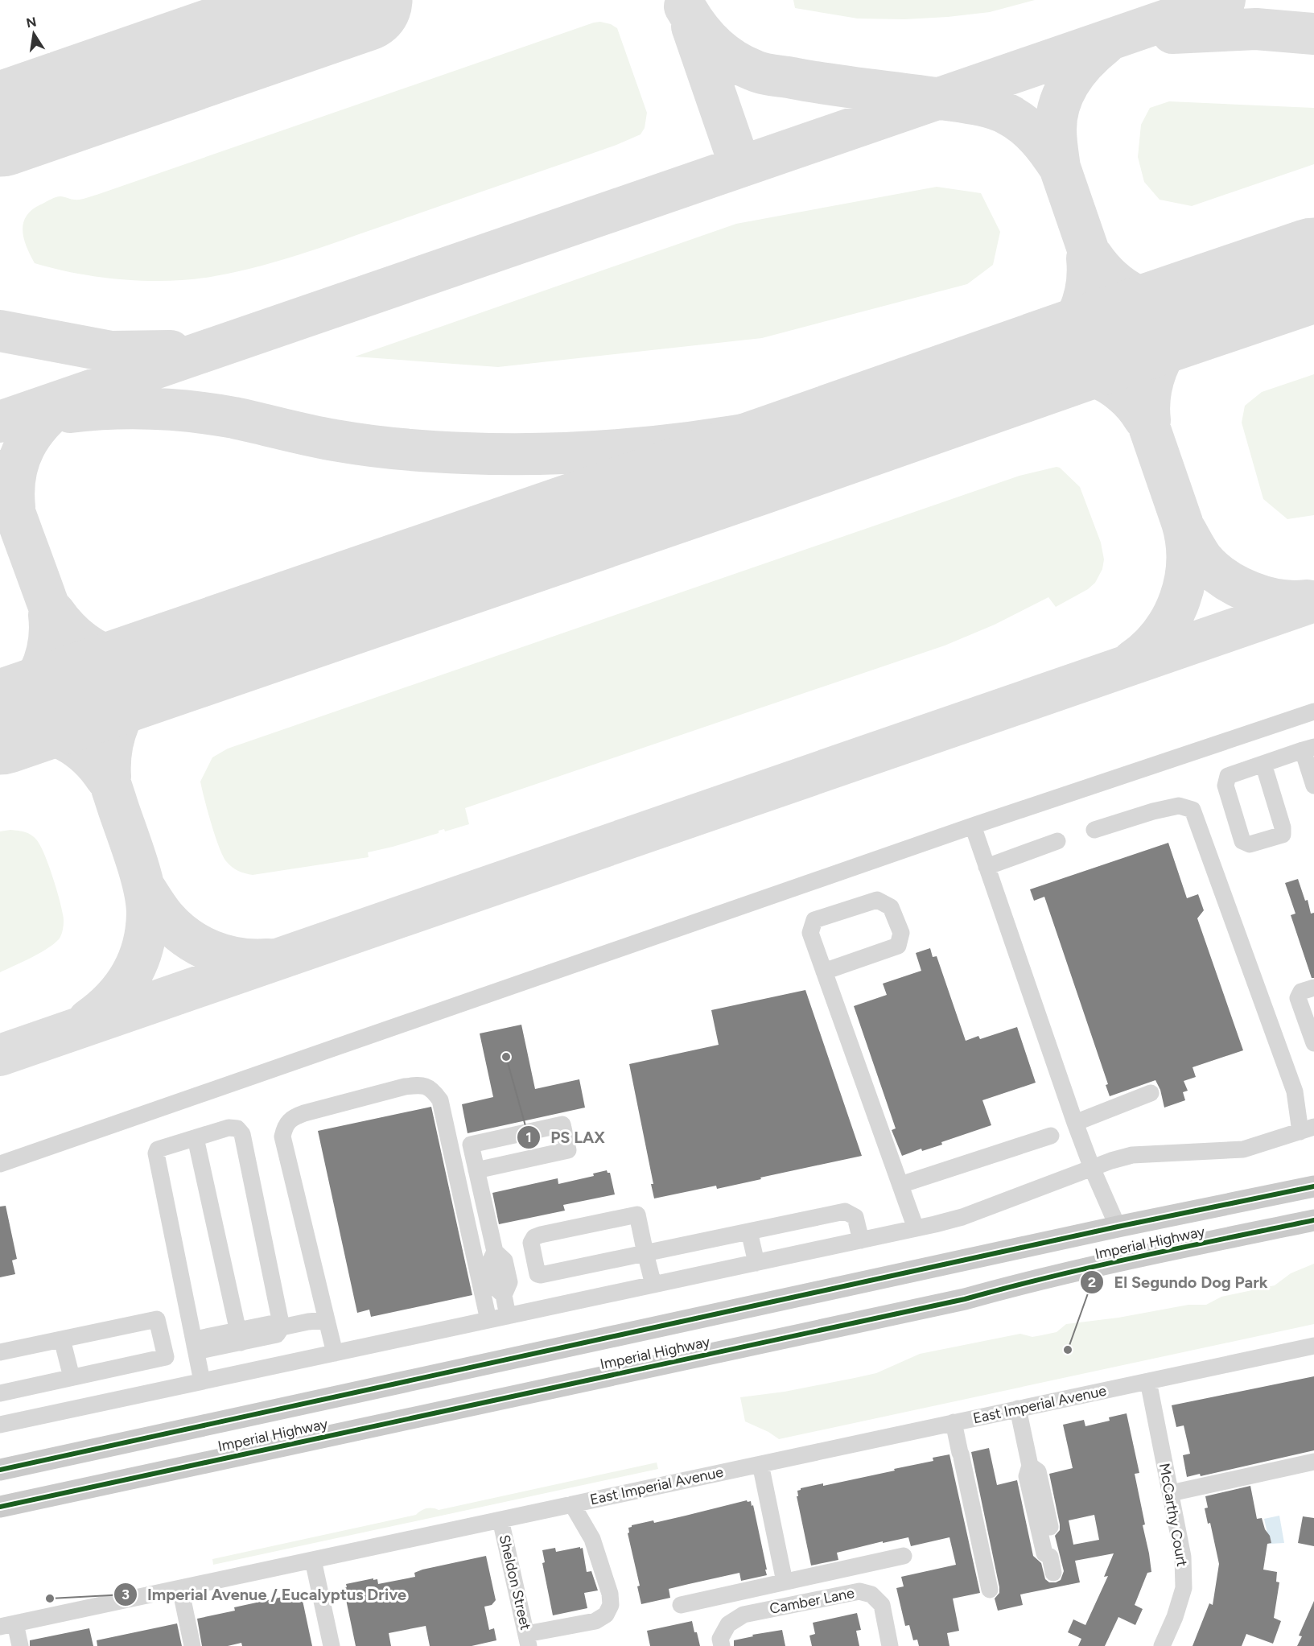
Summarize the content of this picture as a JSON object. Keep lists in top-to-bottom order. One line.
{"streets":{"main road":["Imperial Highway"],"street":["East Imperial Avenue","McCarthy Court","Sheldon Street","Camber Lane"]},"crossings":[["East Imperial Avenue","McCarthy Court"],["East Imperial Avenue","Sheldon Street"]],"places":["PS LAX","El Segundo Dog Park","Imperial Avenue / Eucalyptus Drive"],"north":"top"}
